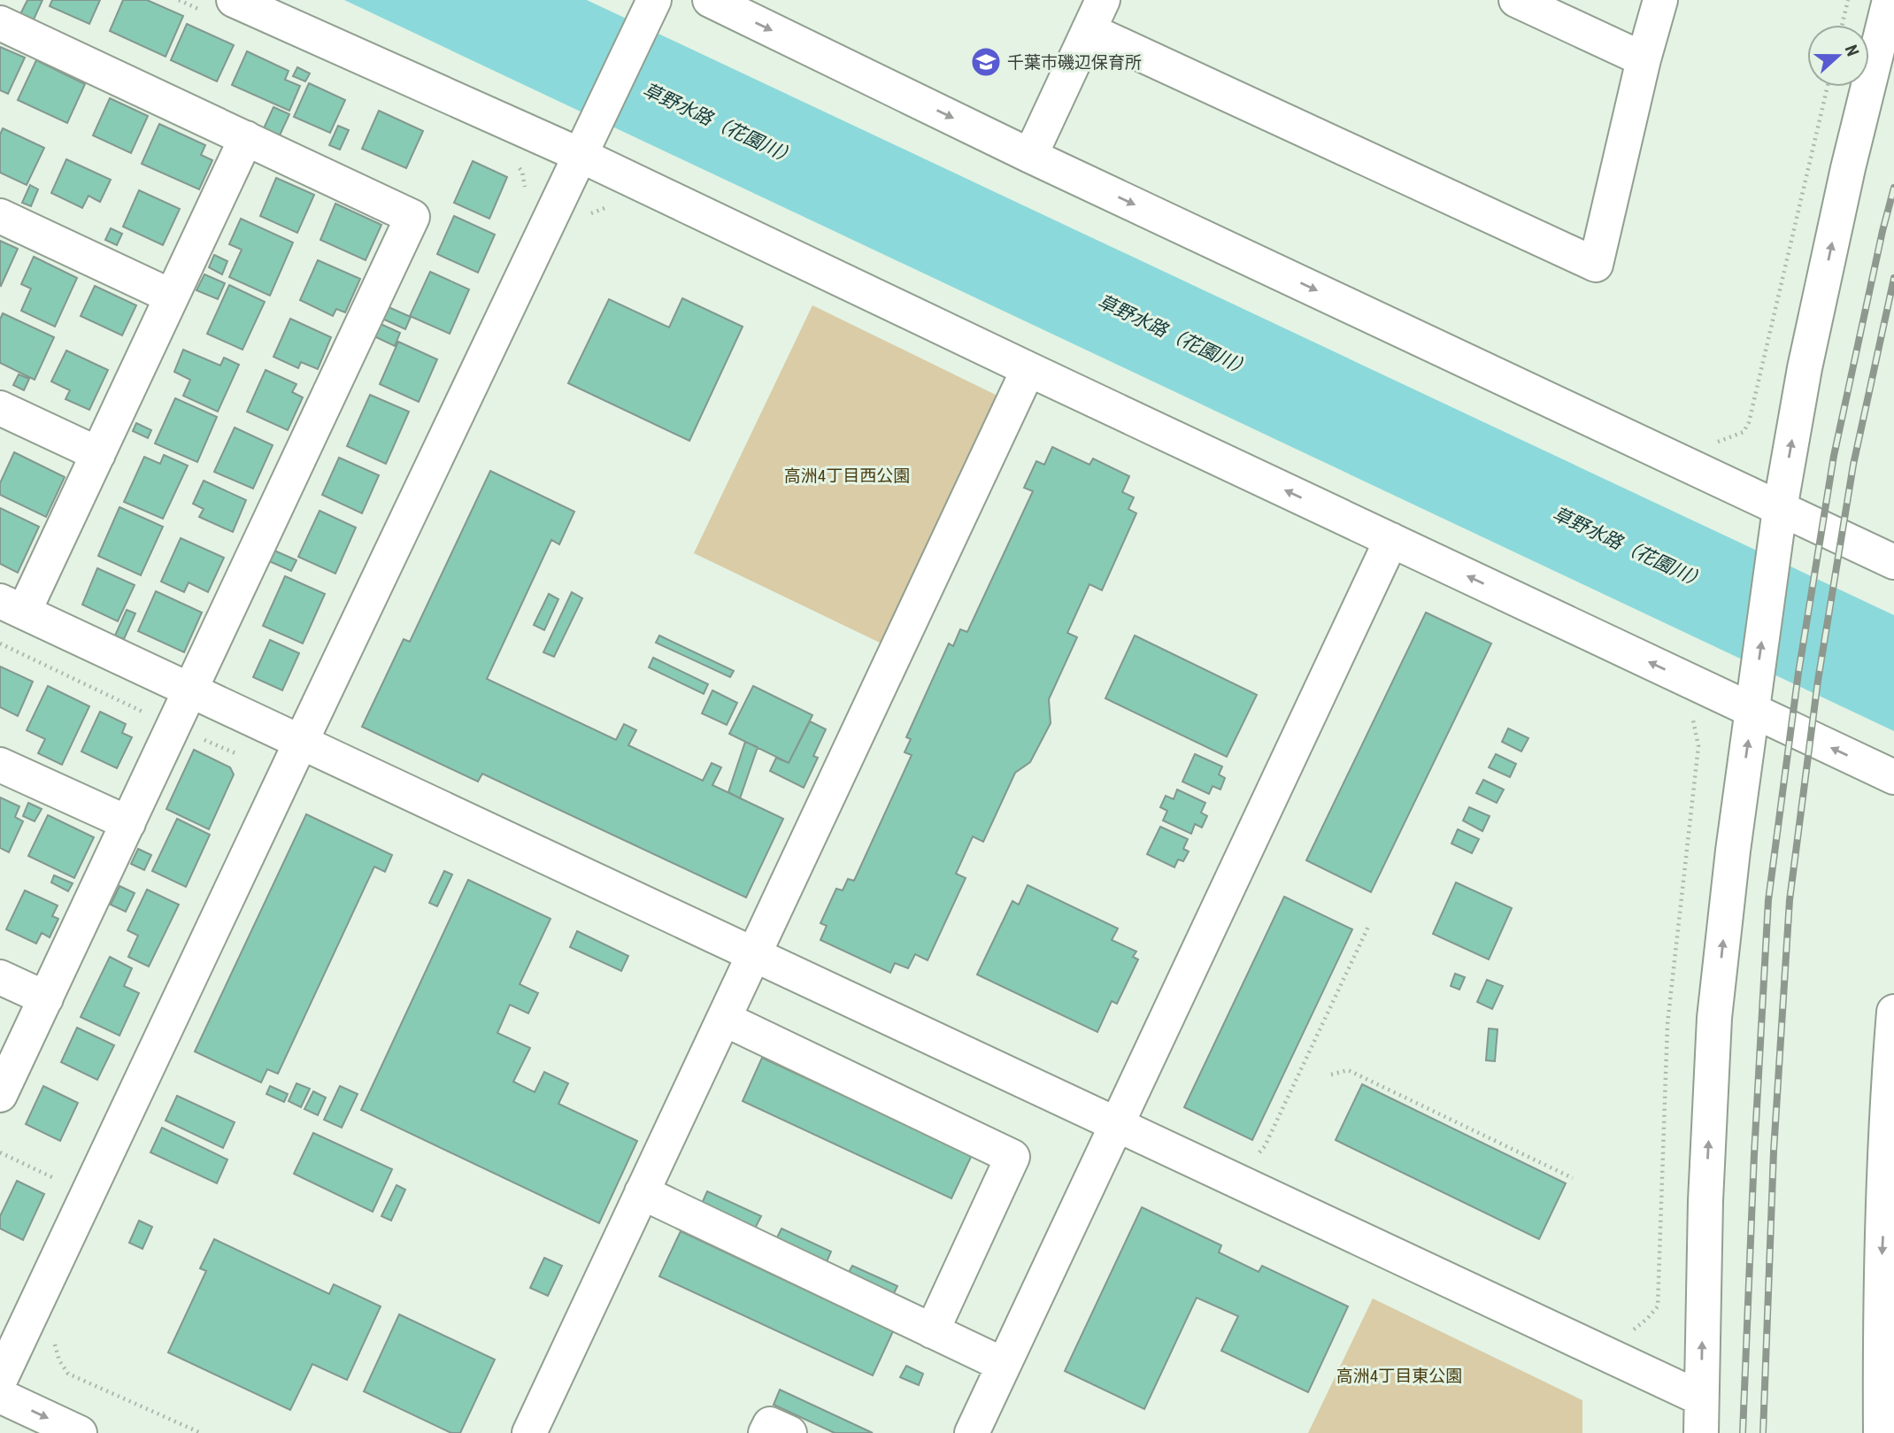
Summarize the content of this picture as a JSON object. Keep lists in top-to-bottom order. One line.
{"water":["草野水路（花園川）"],"parks":["高洲4丁目西公園","高洲4丁目東公園"],"places":{"school or university":["千葉市磯辺保育所"]},"north":"right"}
